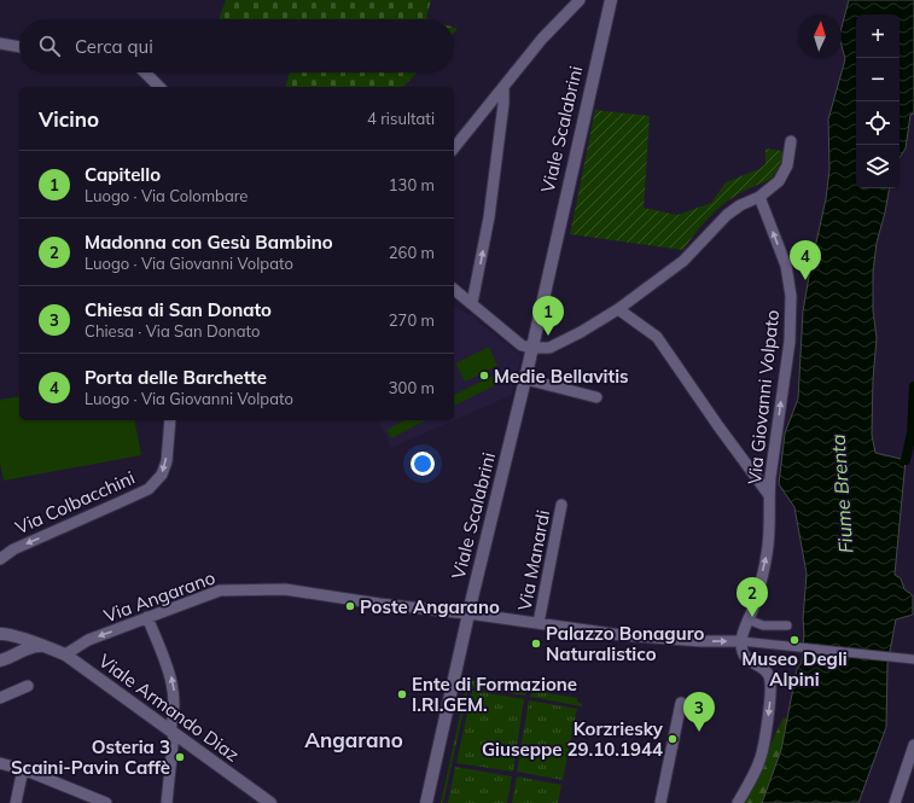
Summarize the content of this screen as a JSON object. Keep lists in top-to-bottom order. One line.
{"streets":{"street":["Viale Scalabrini","Via Giovanni Volpato","Via Colbacchini","Via Manardi","Via Angarano","Viale Armando Diaz"]},"crossings":[["Viale Scalabrini","Via Angarano"],["Via Giovanni Volpato","Via Angarano"],["Via Manardi","Via Angarano"],["Via Angarano","Viale Armando Diaz"]],"one_way":["Via Giovanni Volpato","Via Colbacchini"],"districts":["Angarano"],"water":["Fiume Brenta"],"places":["Medie Bellavitis","Poste Angarano","Museo Degli Alpini","Palazzo Bonaguro Naturalistico","Ente di Formazione I.RI.GEM.","Korzriesky Giuseppe 29.10.1944","Osteria 3 Scaini-Pavin Caffè"],"north":"top","page":{"map_buttons":["+","−"],"search":"Cerca qui","heading":["Vicino","4 risultati"],"list":[{"mark":"1","name":"Capitello","note":"Luogo · Via Colombare","value":"130 m"},{"mark":"2","name":"Madonna con Gesù Bambino","note":"Luogo · Via Giovanni Volpato","value":"260 m"},{"mark":"3","name":"Chiesa di San Donato","note":"Chiesa · Via San Donato","value":"270 m"},{"mark":"4","name":"Porta delle Barchette","note":"Luogo · Via Giovanni Volpato","value":"300 m"}],"pins":["4","1","2","3"]}}
